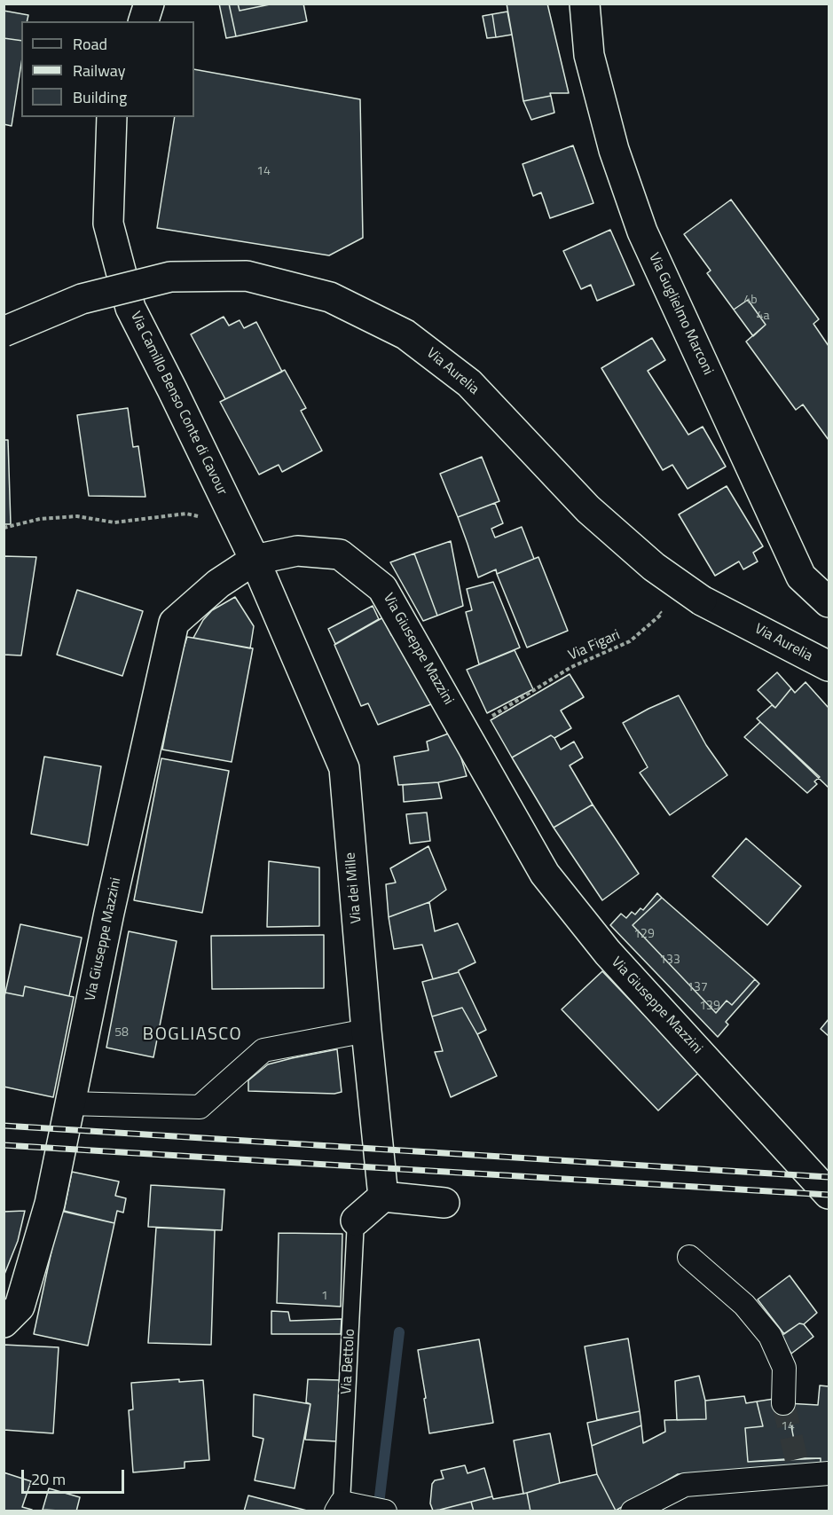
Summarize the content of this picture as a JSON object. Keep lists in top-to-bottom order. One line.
{"streets":{"street":["Via Guglielmo Marconi","Via Aurelia","Via Camillo Benso Conte di Cavour","Via Giuseppe Mazzini","Via dei Mille"],"lane":["Via Bettolo"],"path":["Via Figari"]},"crossings":[["Via Camillo Benso Conte di Cavour","Via Giuseppe Mazzini"],["Via Camillo Benso Conte di Cavour","Via dei Mille"],["Via Figari","Via Giuseppe Mazzini"],["Via Giuseppe Mazzini","Via dei Mille"]],"districts":["BOGLIASCO"],"house_numbers":["14","4b","4a","129","133","137","139","58","1","14"],"legend":["Road","Railway","Building"],"scale_bar":"20 m"}
